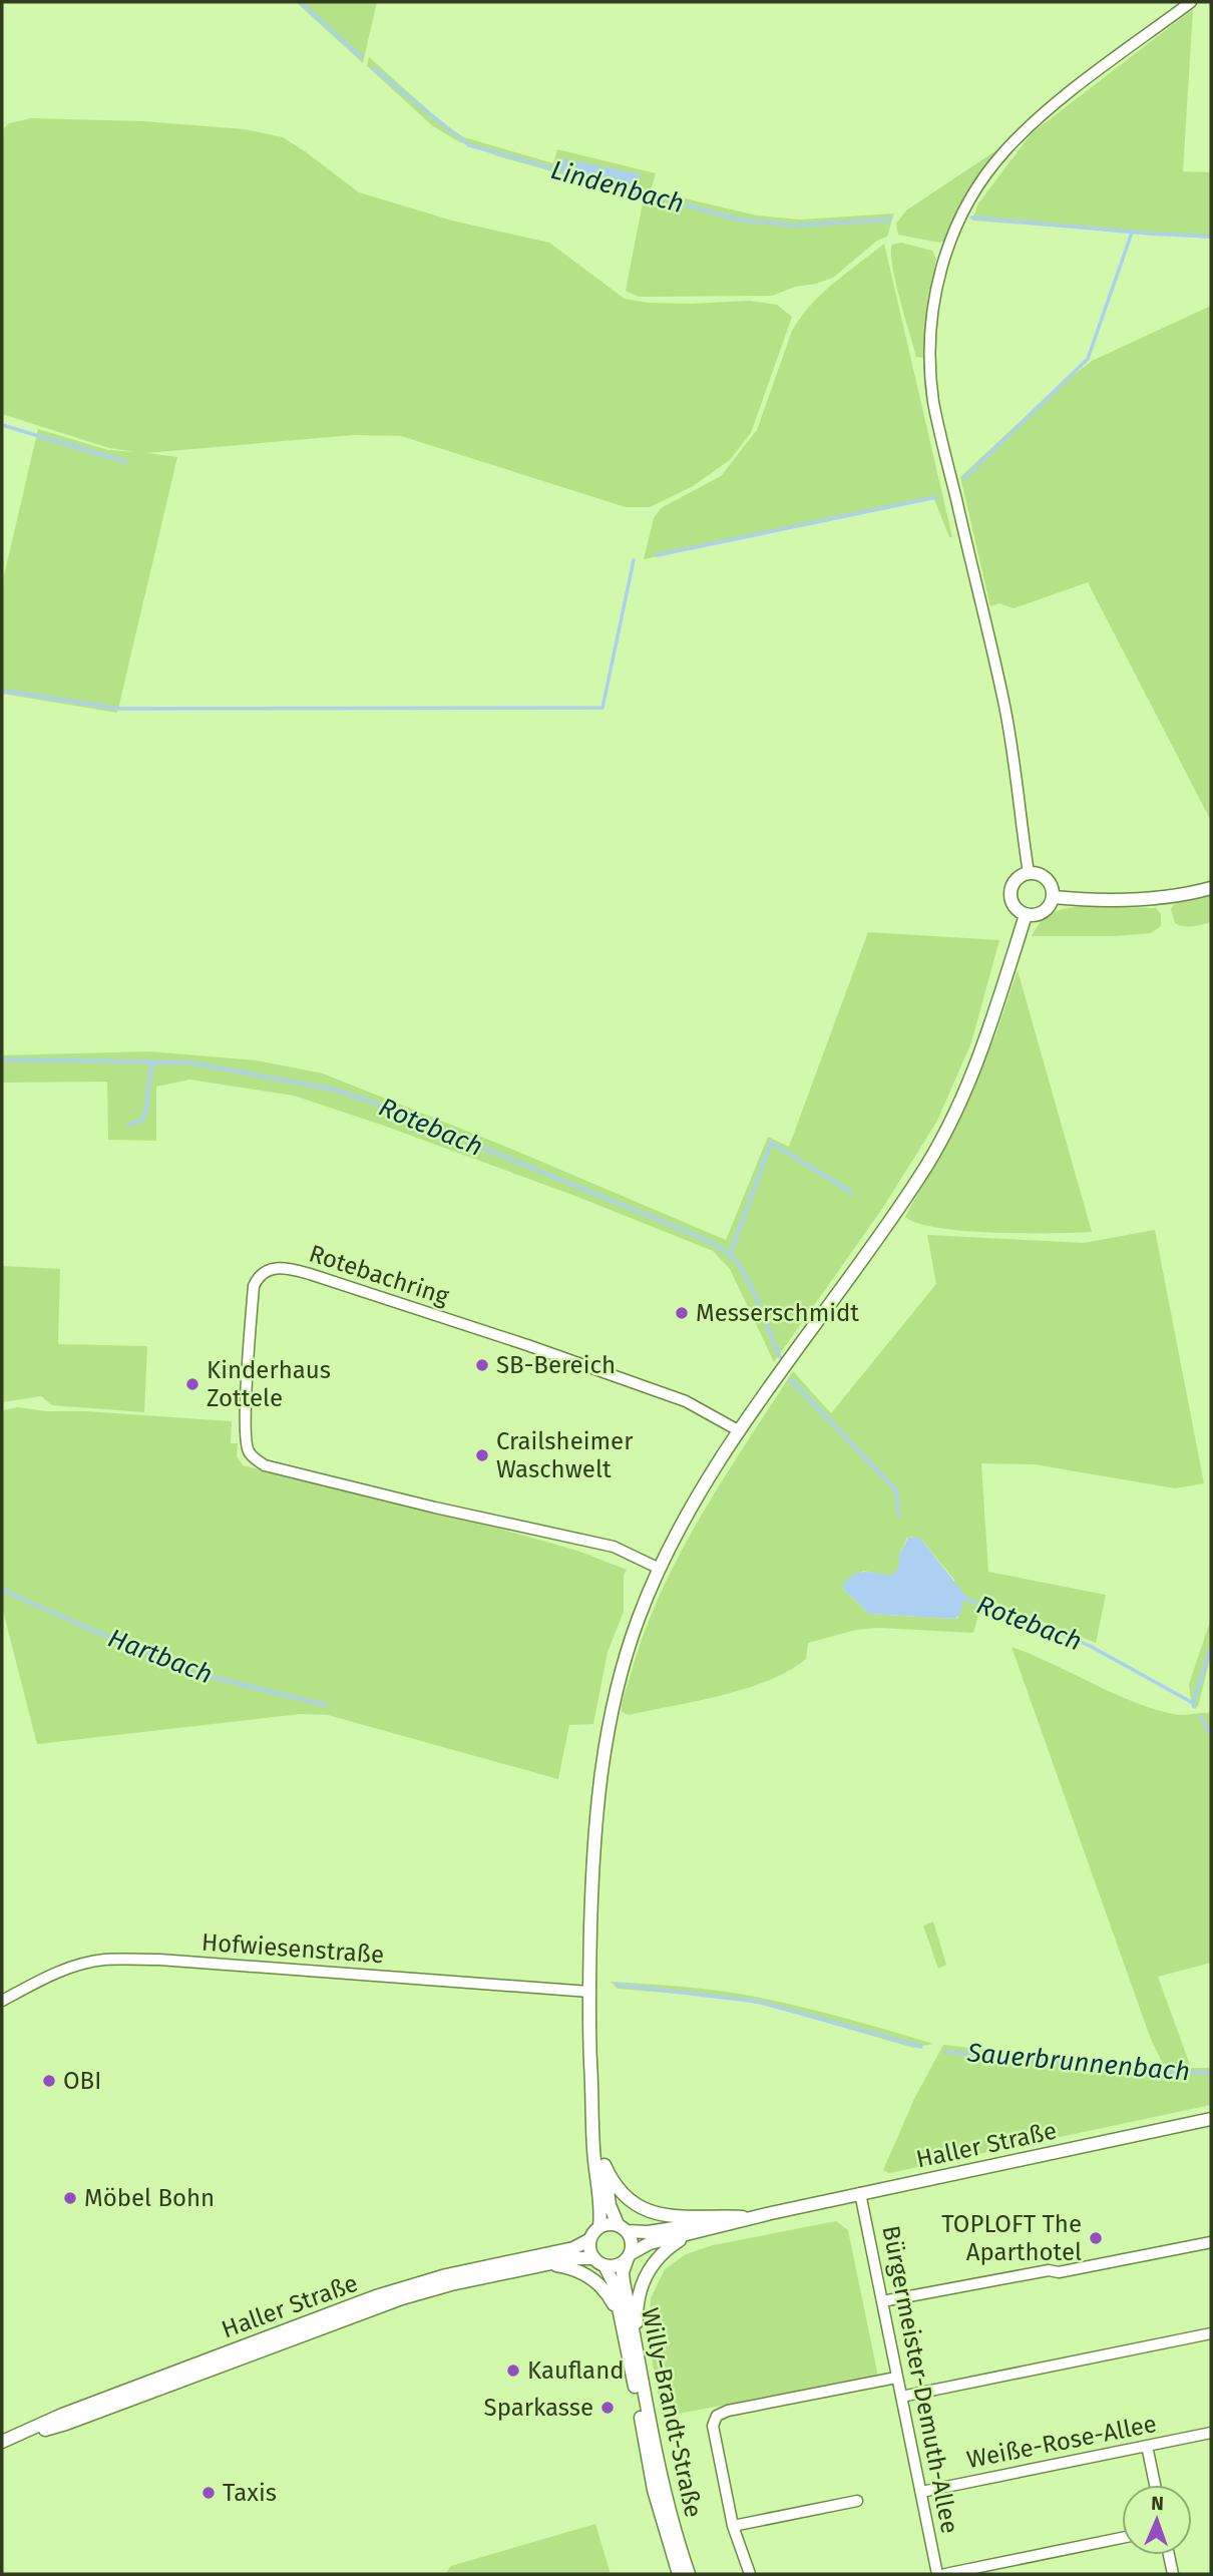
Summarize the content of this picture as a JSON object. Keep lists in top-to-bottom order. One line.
{"streets":{"main road":["Haller Straße","Willy-Brandt-Straße"],"street":["Rotebachring","Hofwiesenstraße","Bürgermeister-Demuth-Allee","Weiße-Rose-Allee"]},"crossings":[["Haller Straße","Bürgermeister-Demuth-Allee"],["Haller Straße","Willy-Brandt-Straße"],["Bürgermeister-Demuth-Allee","Weiße-Rose-Allee"]],"water":["Lindenbach","Rotebach","Hartbach","Sauerbrunnenbach"],"places":["Messerschmidt","SB-Bereich","Kinderhaus Zottele","Crailsheimer Waschwelt","OBI","Möbel Bohn","TOPLOFT The Aparthotel","Kaufland","Sparkasse","Taxis"],"north":"top"}
